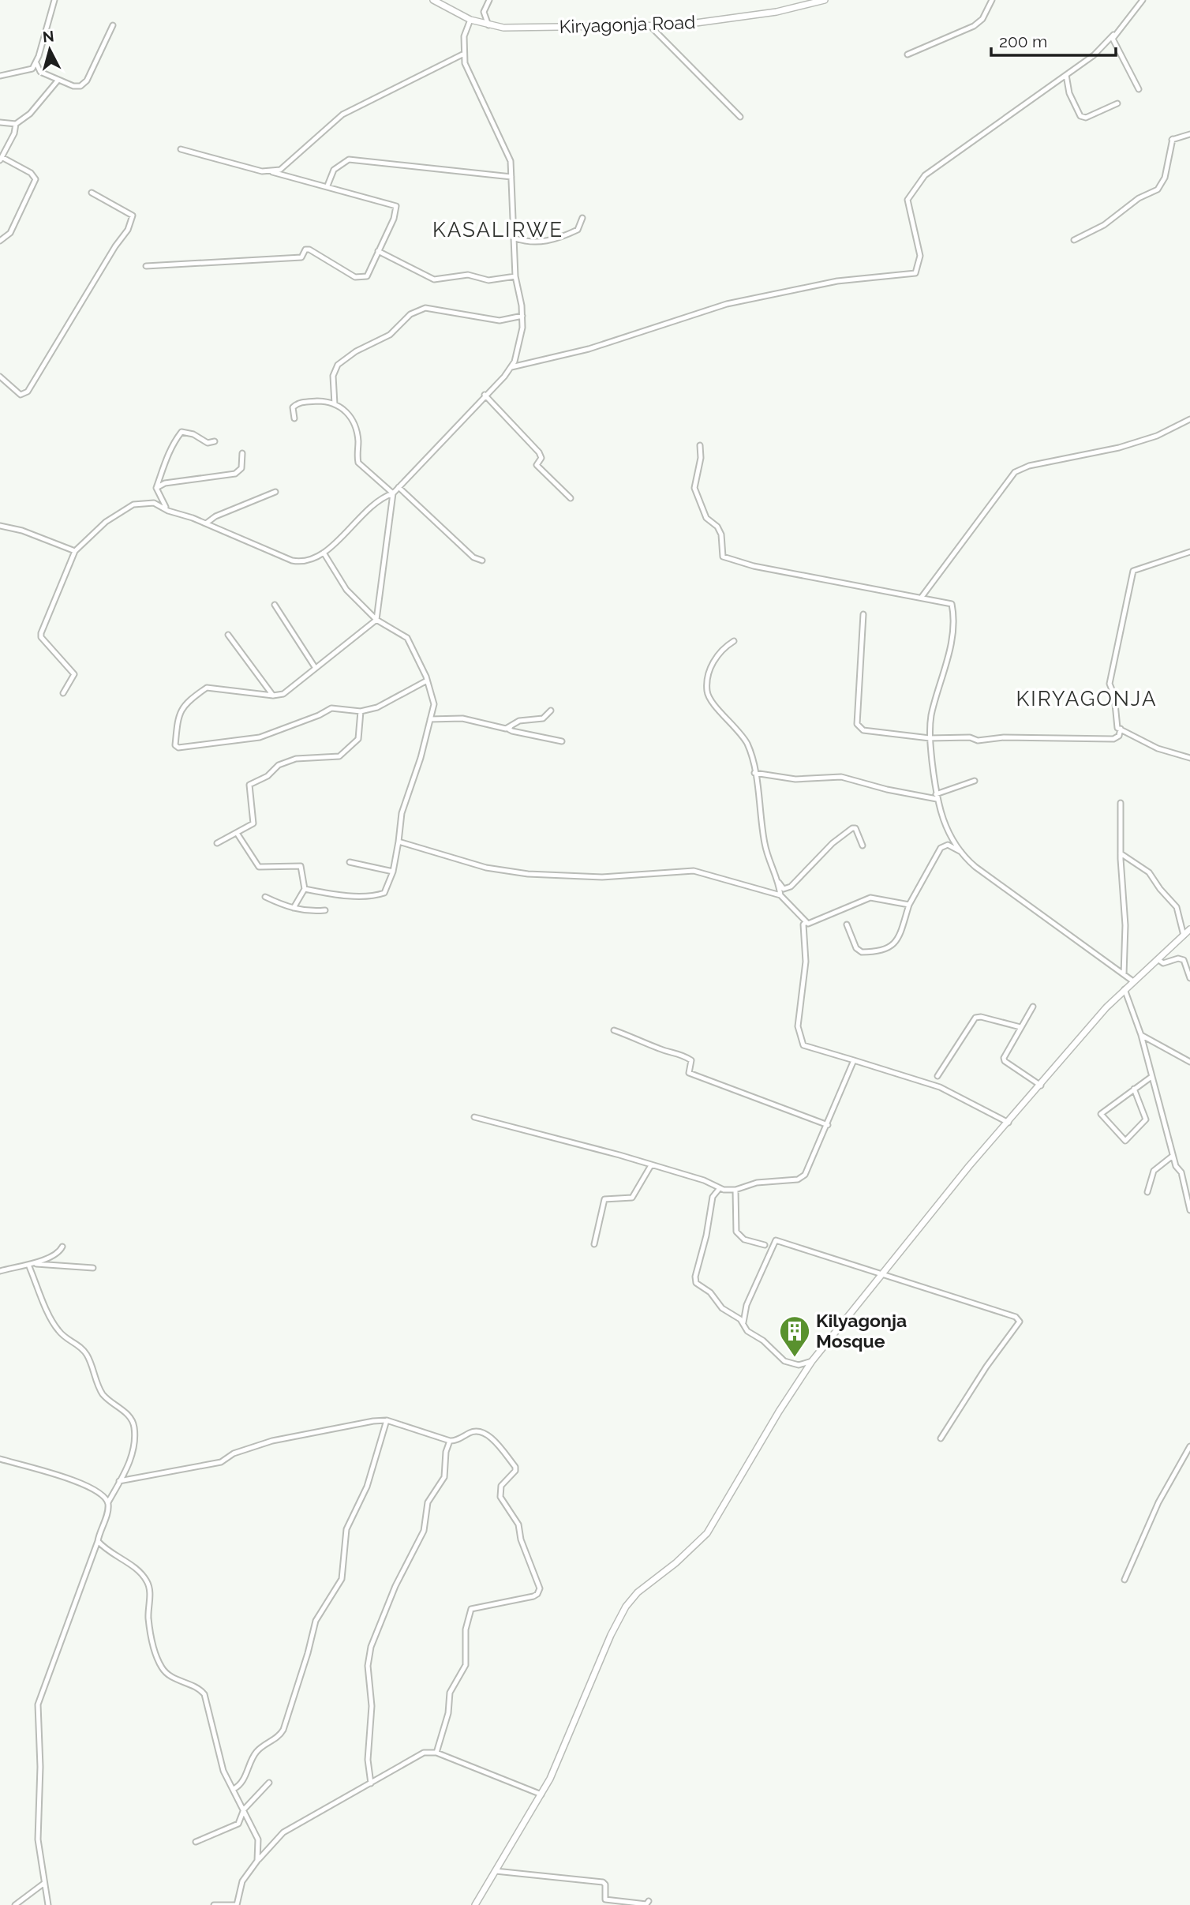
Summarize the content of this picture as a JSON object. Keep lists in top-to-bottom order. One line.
{"streets":{"street":["Kiryagonja Road"]},"districts":["KASALIRWE","KIRYAGONJA"],"places":{"building":["Kilyagonja Mosque"]},"scale_bar":"200 m","north":"top"}
